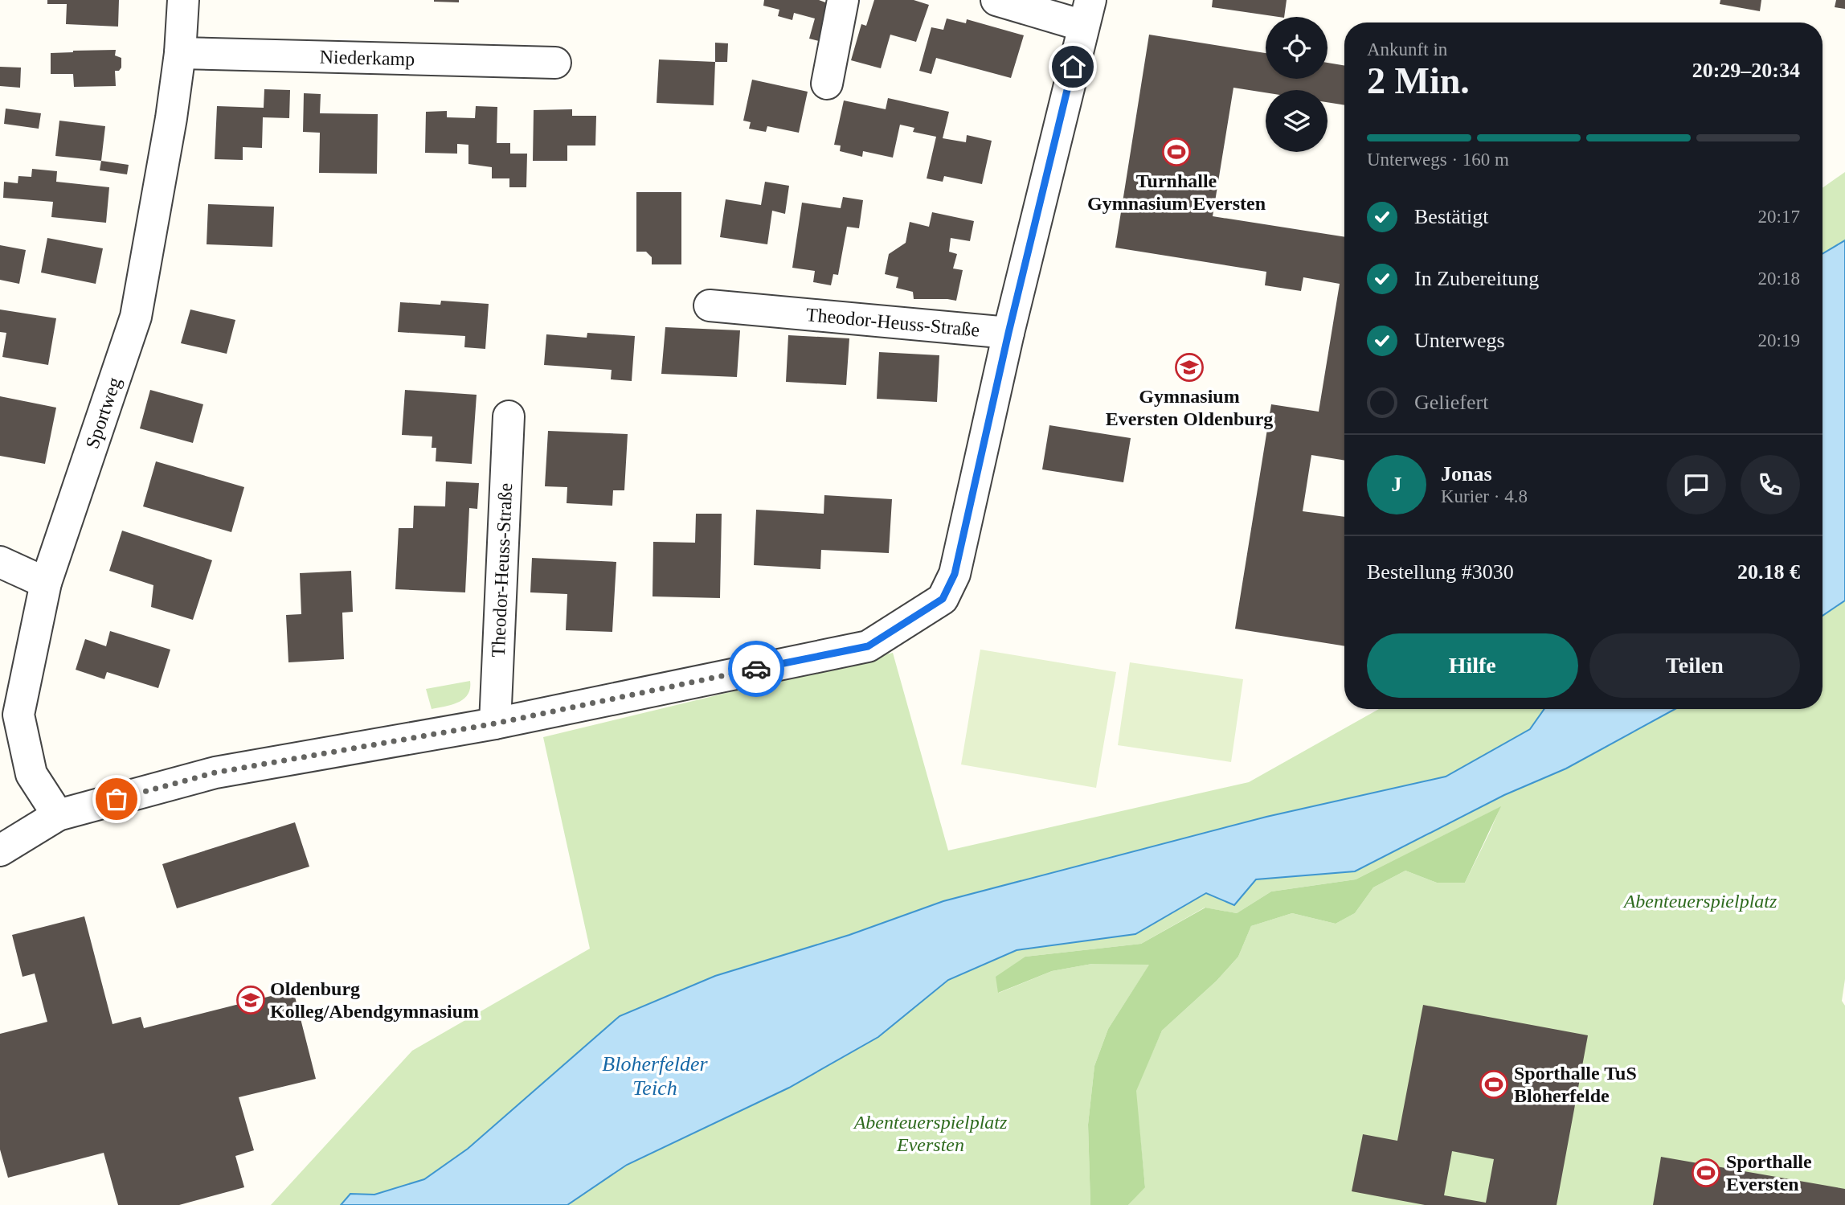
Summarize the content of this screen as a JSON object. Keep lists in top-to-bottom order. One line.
{"streets":{"street":["Niederkamp","Theodor-Heuss-Straße","Sportweg"]},"crossings":[["Niederkamp","Sportweg"],["Theodor-Heuss-Straße","Sportweg"]],"water":["Bloherfelder Teich"],"parks":["Abenteuerspielplatz","Abenteuerspielplatz Eversten"],"places":{"sports":["Turnhalle Gymnasium Eversten","Sporthalle TuS Bloherfelde","Sporthalle Eversten"],"school or university":["Gymnasium Eversten Oldenburg","Oldenburg Kolleg/Abendgymnasium"]},"page":{"heading":["2 Min.","Ankunft in","20:29–20:34"],"panel":["Jonas","Kurier · 4.8","Bestellung #3030","20.18 €"],"bar":"Unterwegs · 160 m","list":[["Bestätigt","20:17"],["In Zubereitung","20:18"],["Unterwegs","20:19"],"Geliefert"],"round":"J","buttons":["Hilfe","Teilen"]}}
